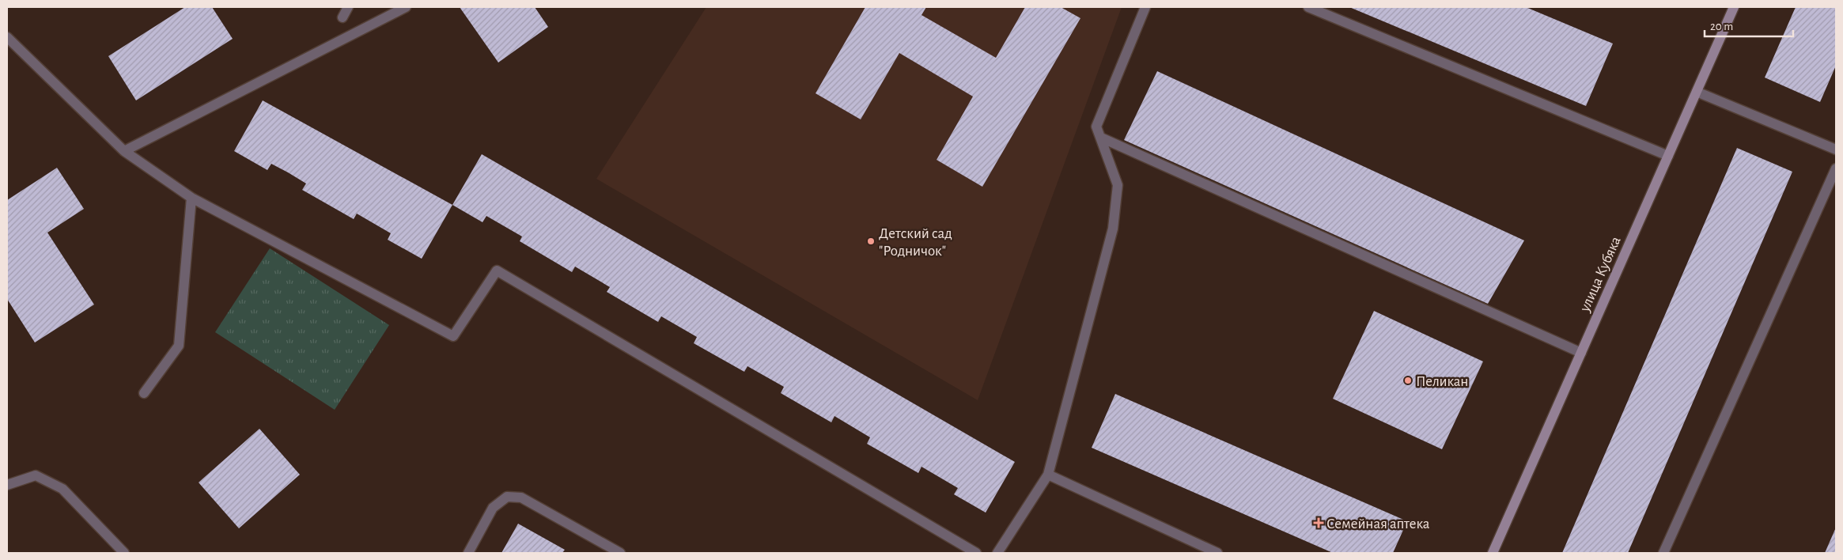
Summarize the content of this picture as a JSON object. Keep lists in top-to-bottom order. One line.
{"streets":{"street":["улица Кубяка"]},"places":{"other":["Детский сад \"Родничок\"","Пеликан"],"health":["Семейная аптека"]},"scale_bar":"20 m"}
